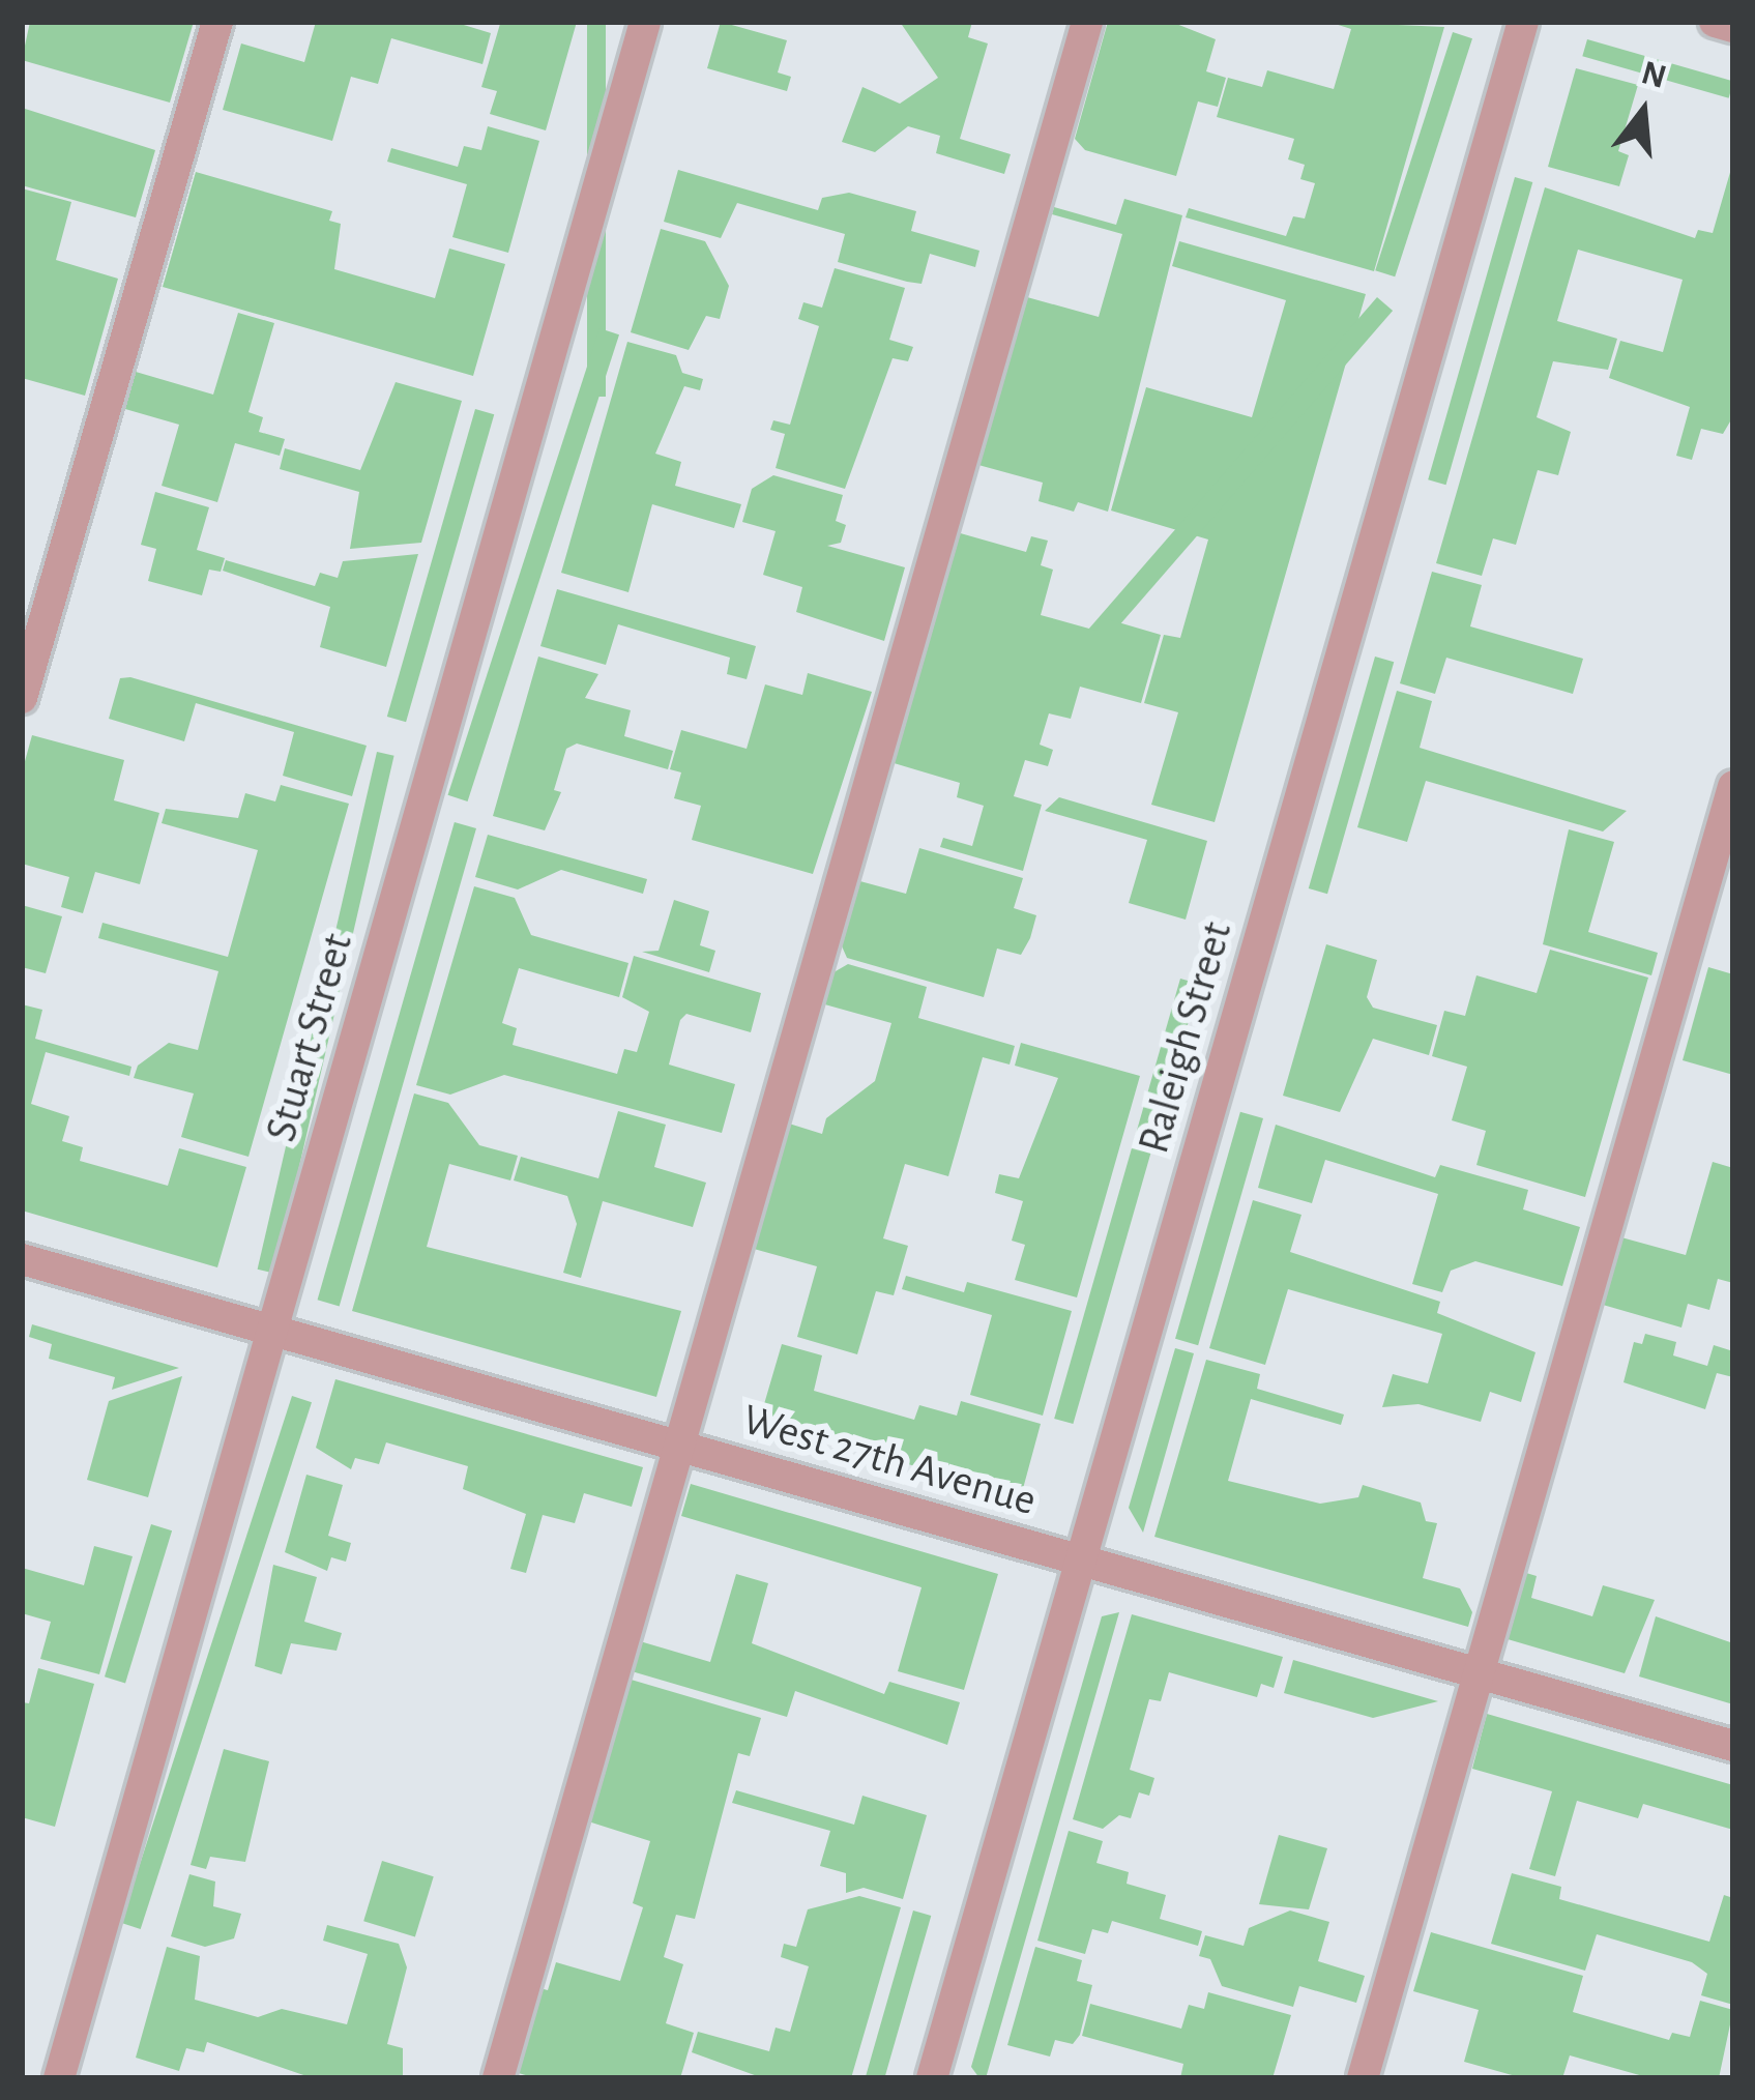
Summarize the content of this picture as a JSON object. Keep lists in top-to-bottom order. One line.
{"streets":{"street":["Stuart Street","Raleigh Street","West 27th Avenue"]},"crossings":[["Stuart Street","West 27th Avenue"],["Raleigh Street","West 27th Avenue"]],"north":"top"}
